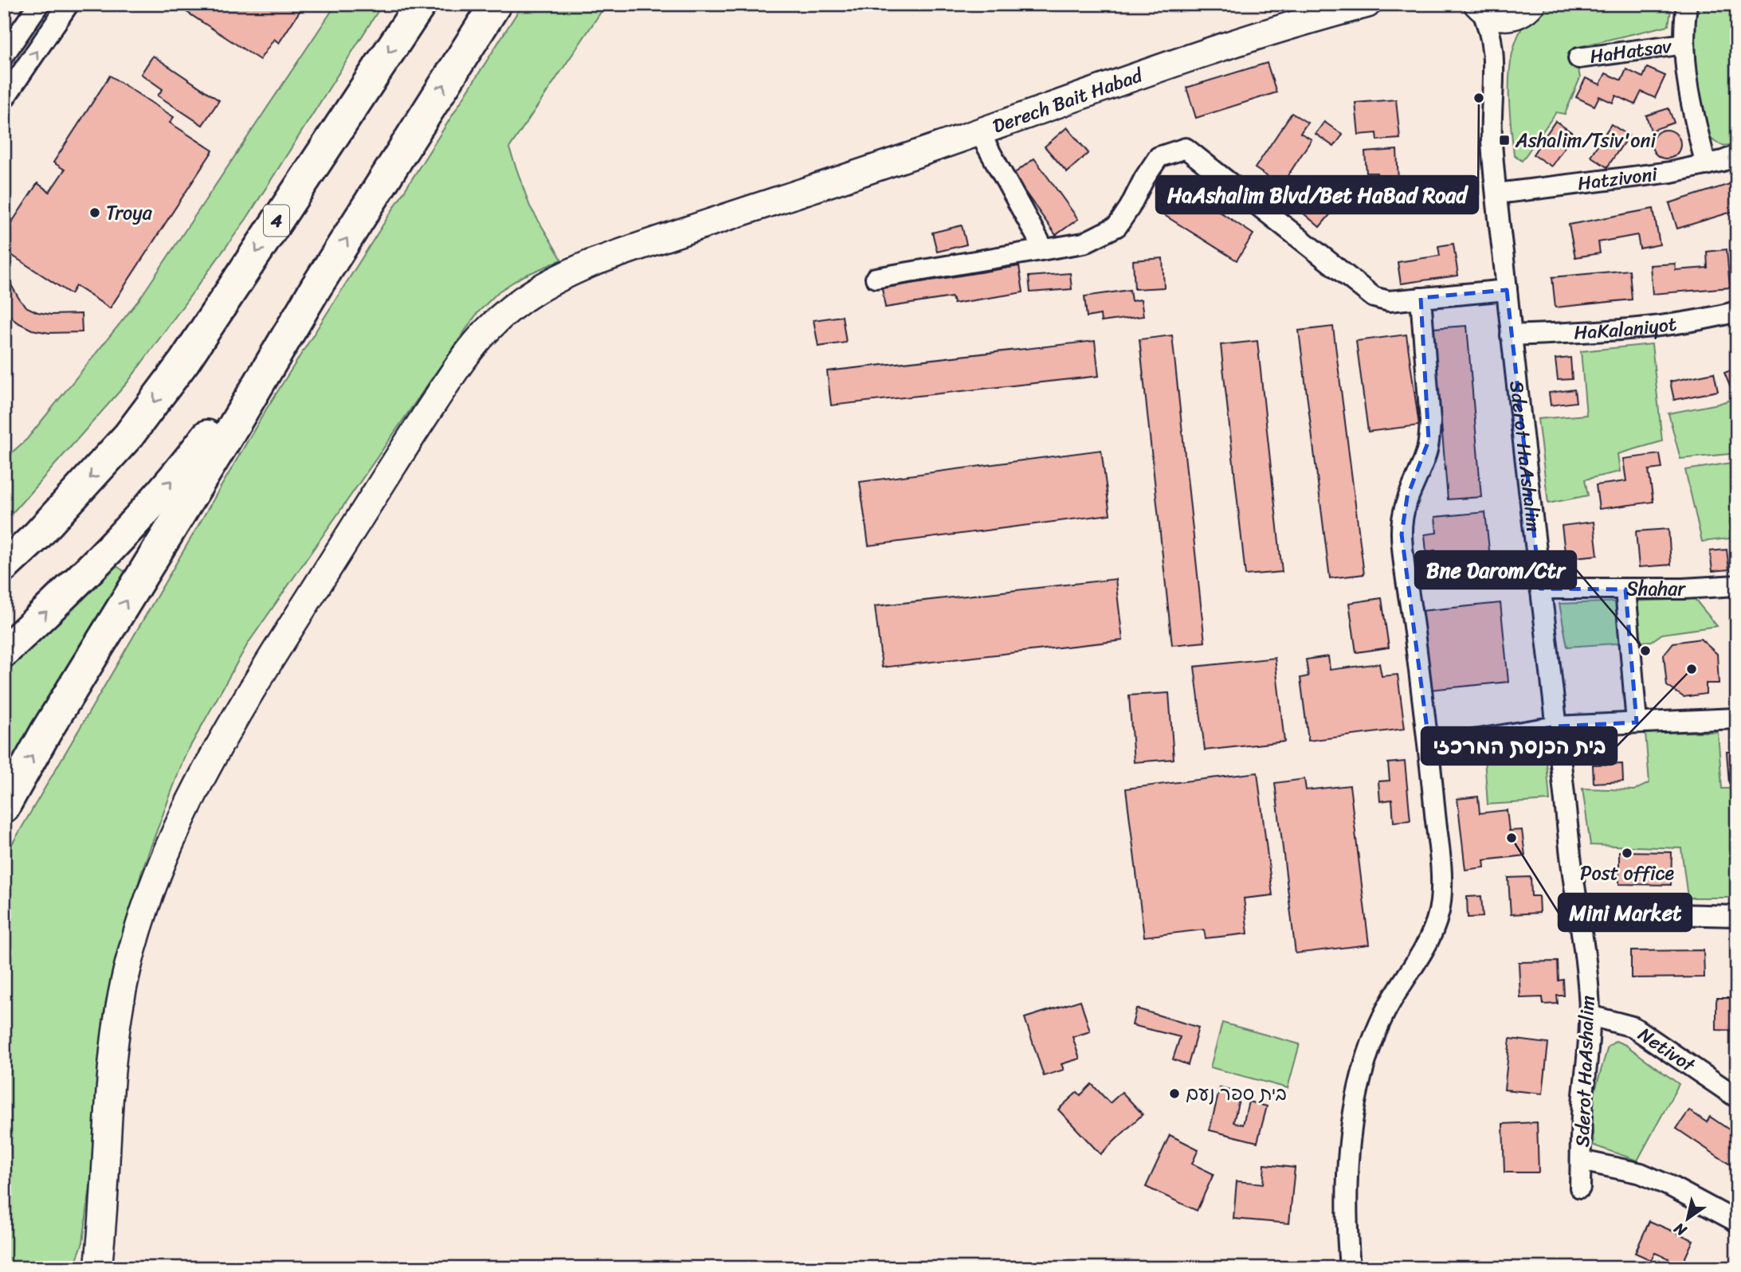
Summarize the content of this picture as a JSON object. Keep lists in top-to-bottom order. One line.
{"streets":{"highway":["4"],"street":["HaHatsav","Derech Bait Habad","Hatzivoni","HaKalaniyot","Sderot HaAshalim","Shahar","Netivot"]},"crossings":[["Hatzivoni","Sderot HaAshalim"],["HaKalaniyot","Sderot HaAshalim"],["Sderot HaAshalim","Shahar"],["Sderot HaAshalim","Netivot"]],"places":{"other":["HaAshalim Blvd/Bet HaBad Road","Troya","Bne Darom/Ctr","בית הכנסת המרכזי","Mini Market","Post office","בית ספר נעם"],"transit":["Ashalim/Tsiv'oni"]},"north":"bottom left"}
